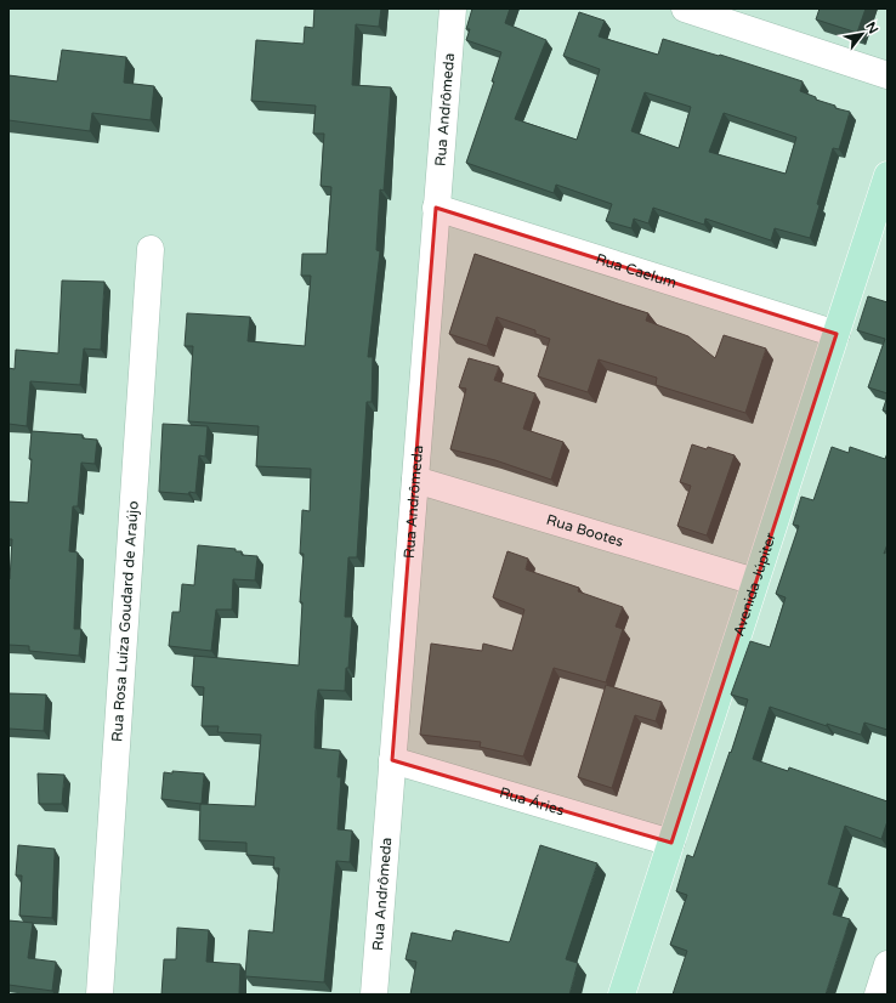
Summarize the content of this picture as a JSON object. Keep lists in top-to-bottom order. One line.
{"streets":{"main road":["Avenida Júpiter"],"street":["Rua Andrômeda","Rua Caelum","Rua Bootes","Rua Rosa Luíza Goudard de Araújo","Rua Áries"]},"crossings":[["Rua Andrômeda","Rua Caelum"],["Rua Andrômeda","Rua Bootes"],["Rua Andrômeda","Rua Áries"],["Rua Caelum","Avenida Júpiter"],["Rua Bootes","Avenida Júpiter"],["Avenida Júpiter","Rua Áries"]],"north":"top right"}
